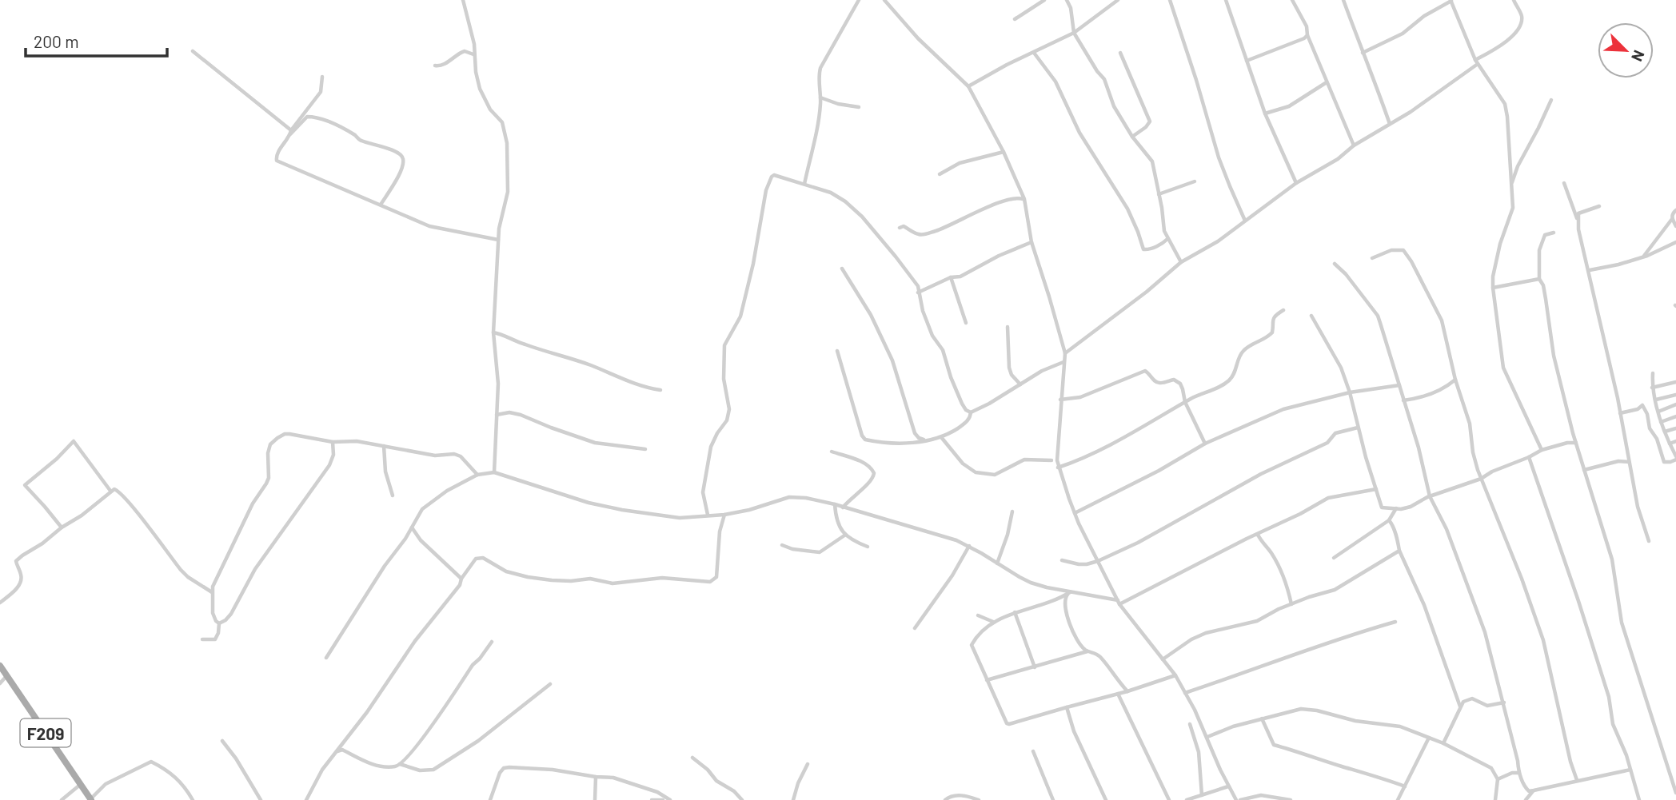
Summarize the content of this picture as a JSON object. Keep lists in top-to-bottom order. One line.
{"streets":{"main road":["F209"]},"scale_bar":"200 m","north":"bottom right"}
